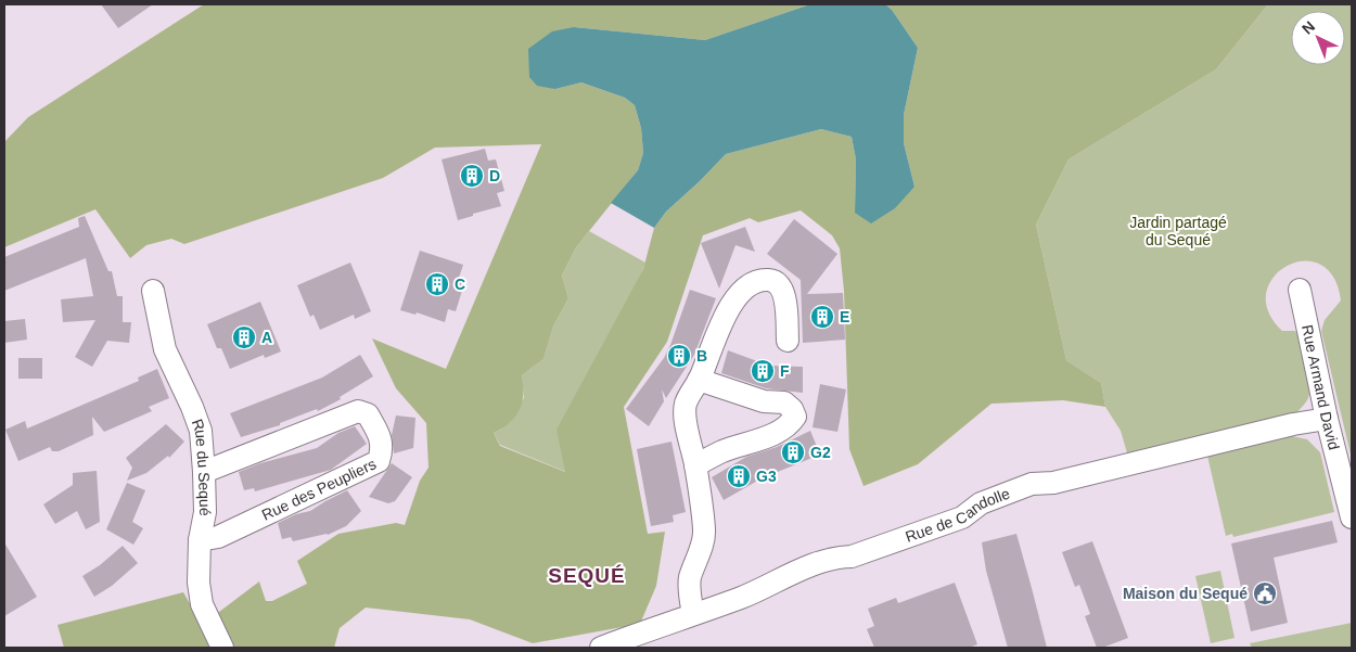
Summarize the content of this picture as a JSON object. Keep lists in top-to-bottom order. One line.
{"streets":{"street":["Rue Armand David","Rue du Sequé","Rue des Peupliers","Rue de Candolle"]},"crossings":[["Rue Armand David","Rue de Candolle"],["Rue du Sequé","Rue des Peupliers"]],"districts":["SEQUÉ"],"parks":["Jardin partagé du Sequé"],"places":{"building":["D","C","E","A","B","F","G2","G3"],"public building":["Maison du Sequé"]},"north":"top left"}
